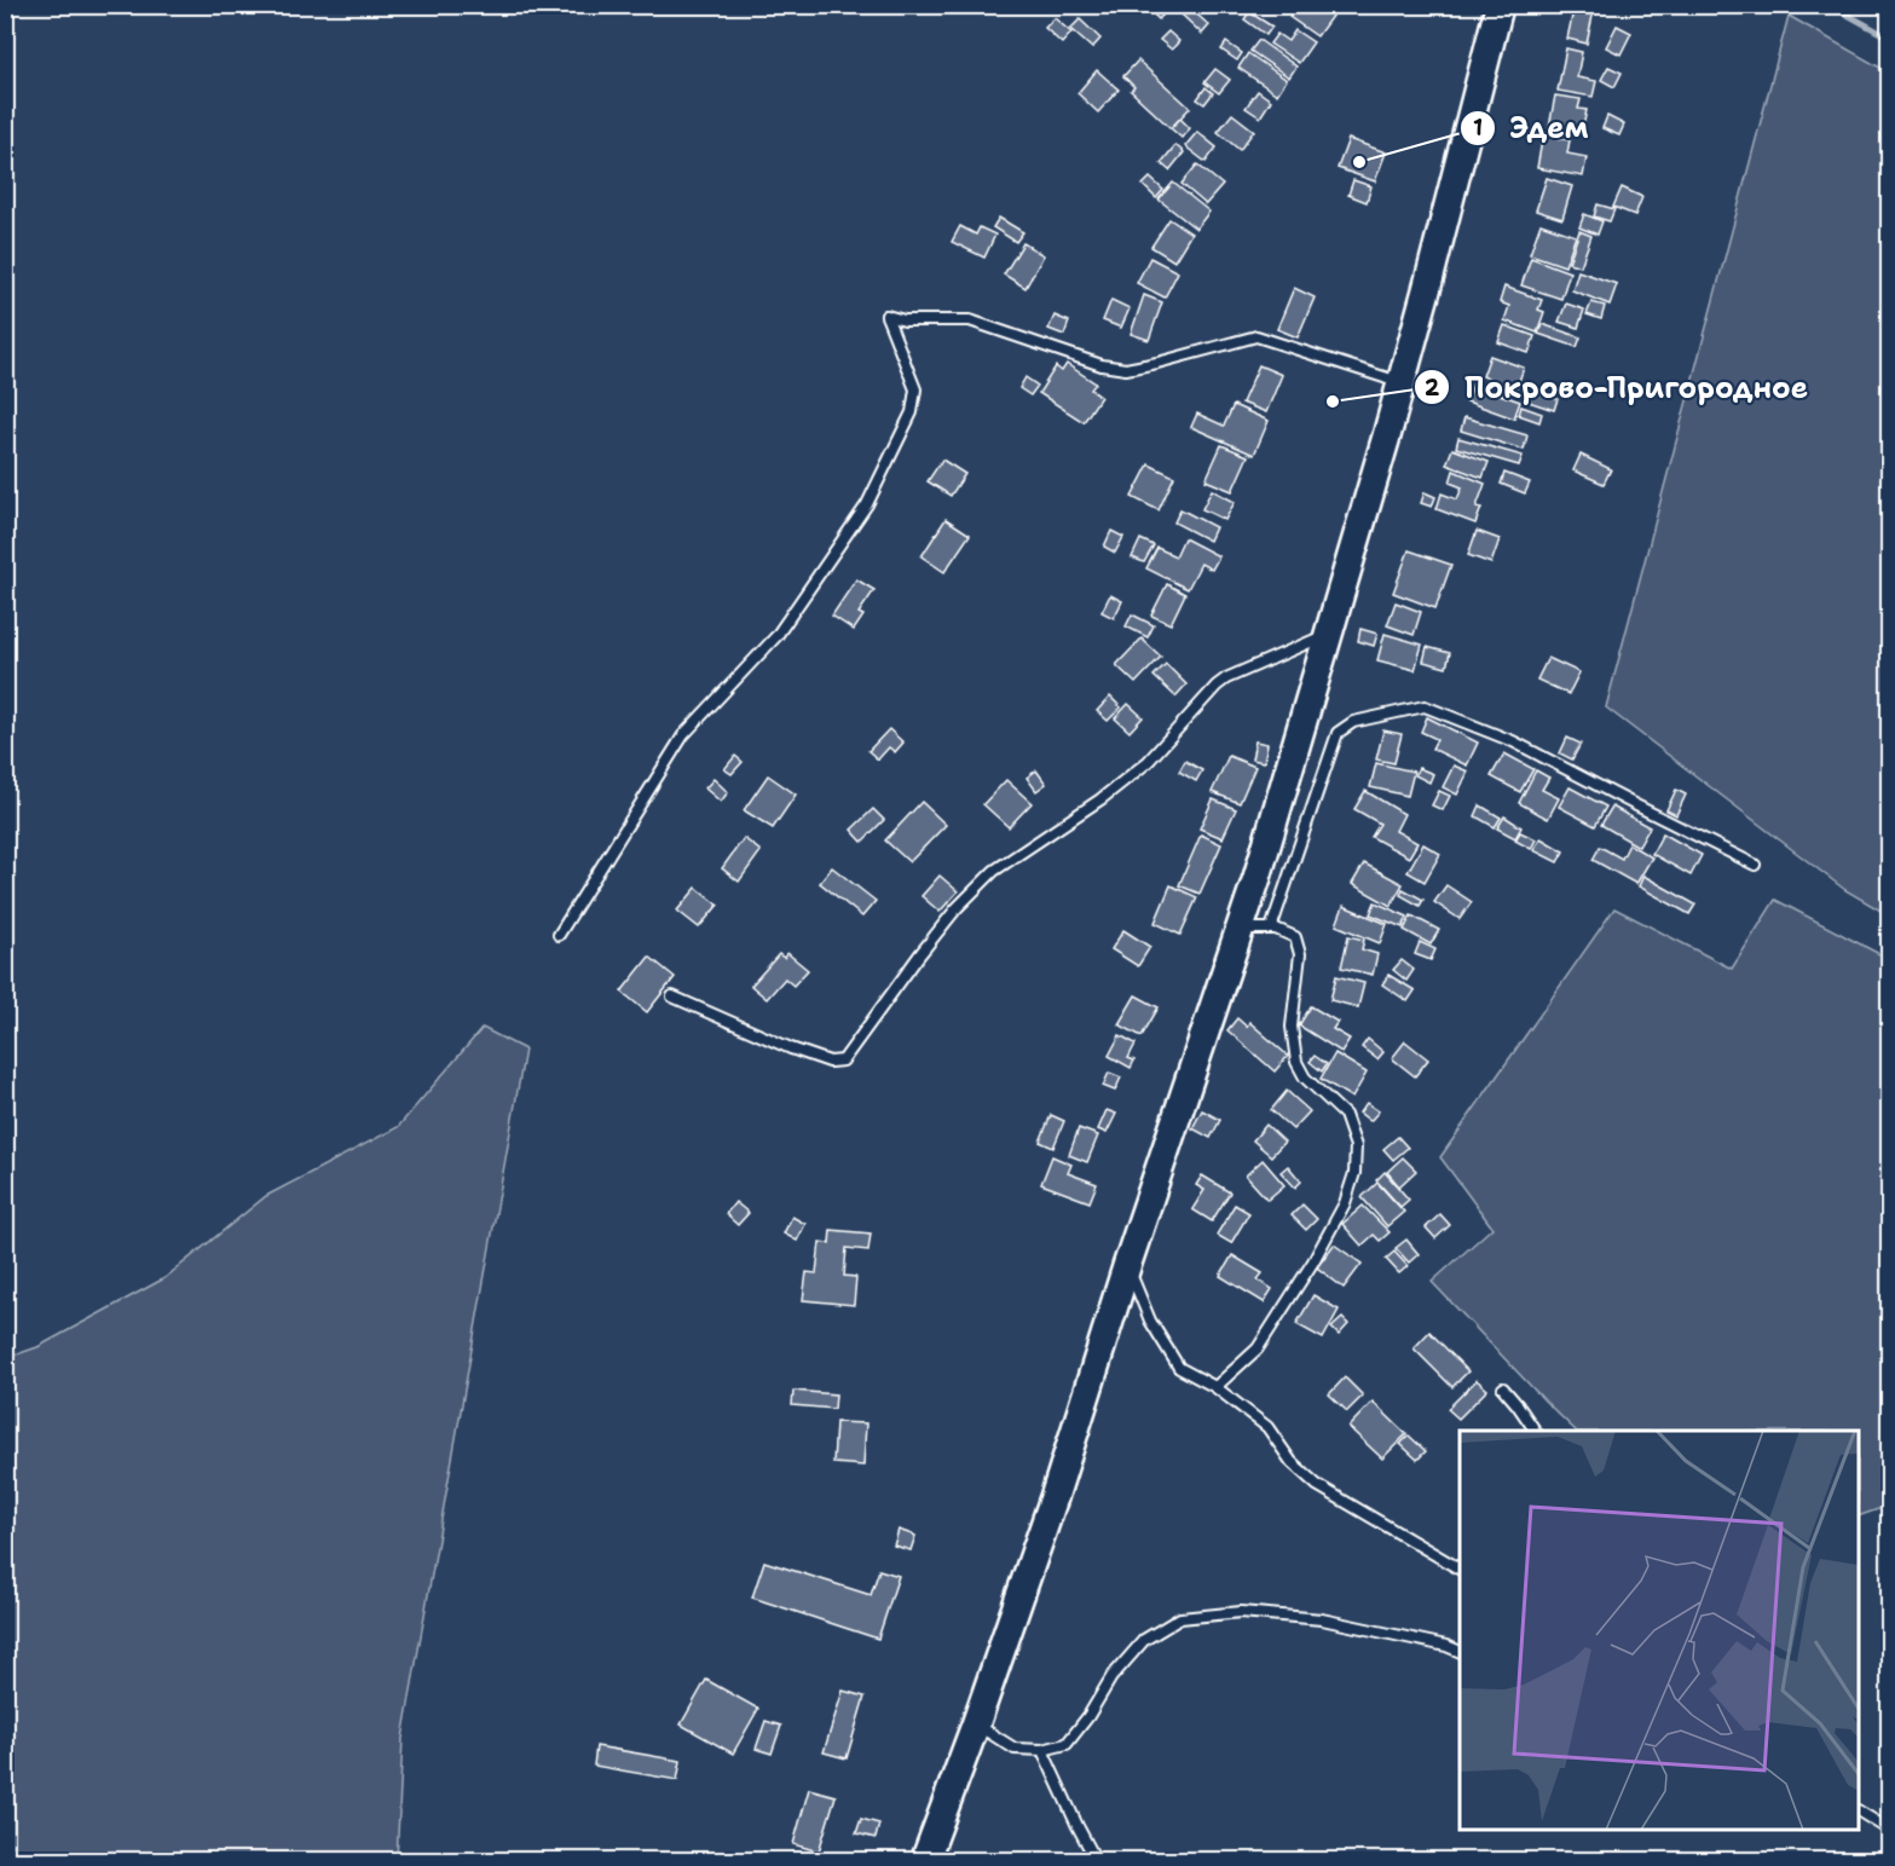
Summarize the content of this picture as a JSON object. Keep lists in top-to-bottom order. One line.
{"places":["Эдем","Покрово-Пригородное"]}
